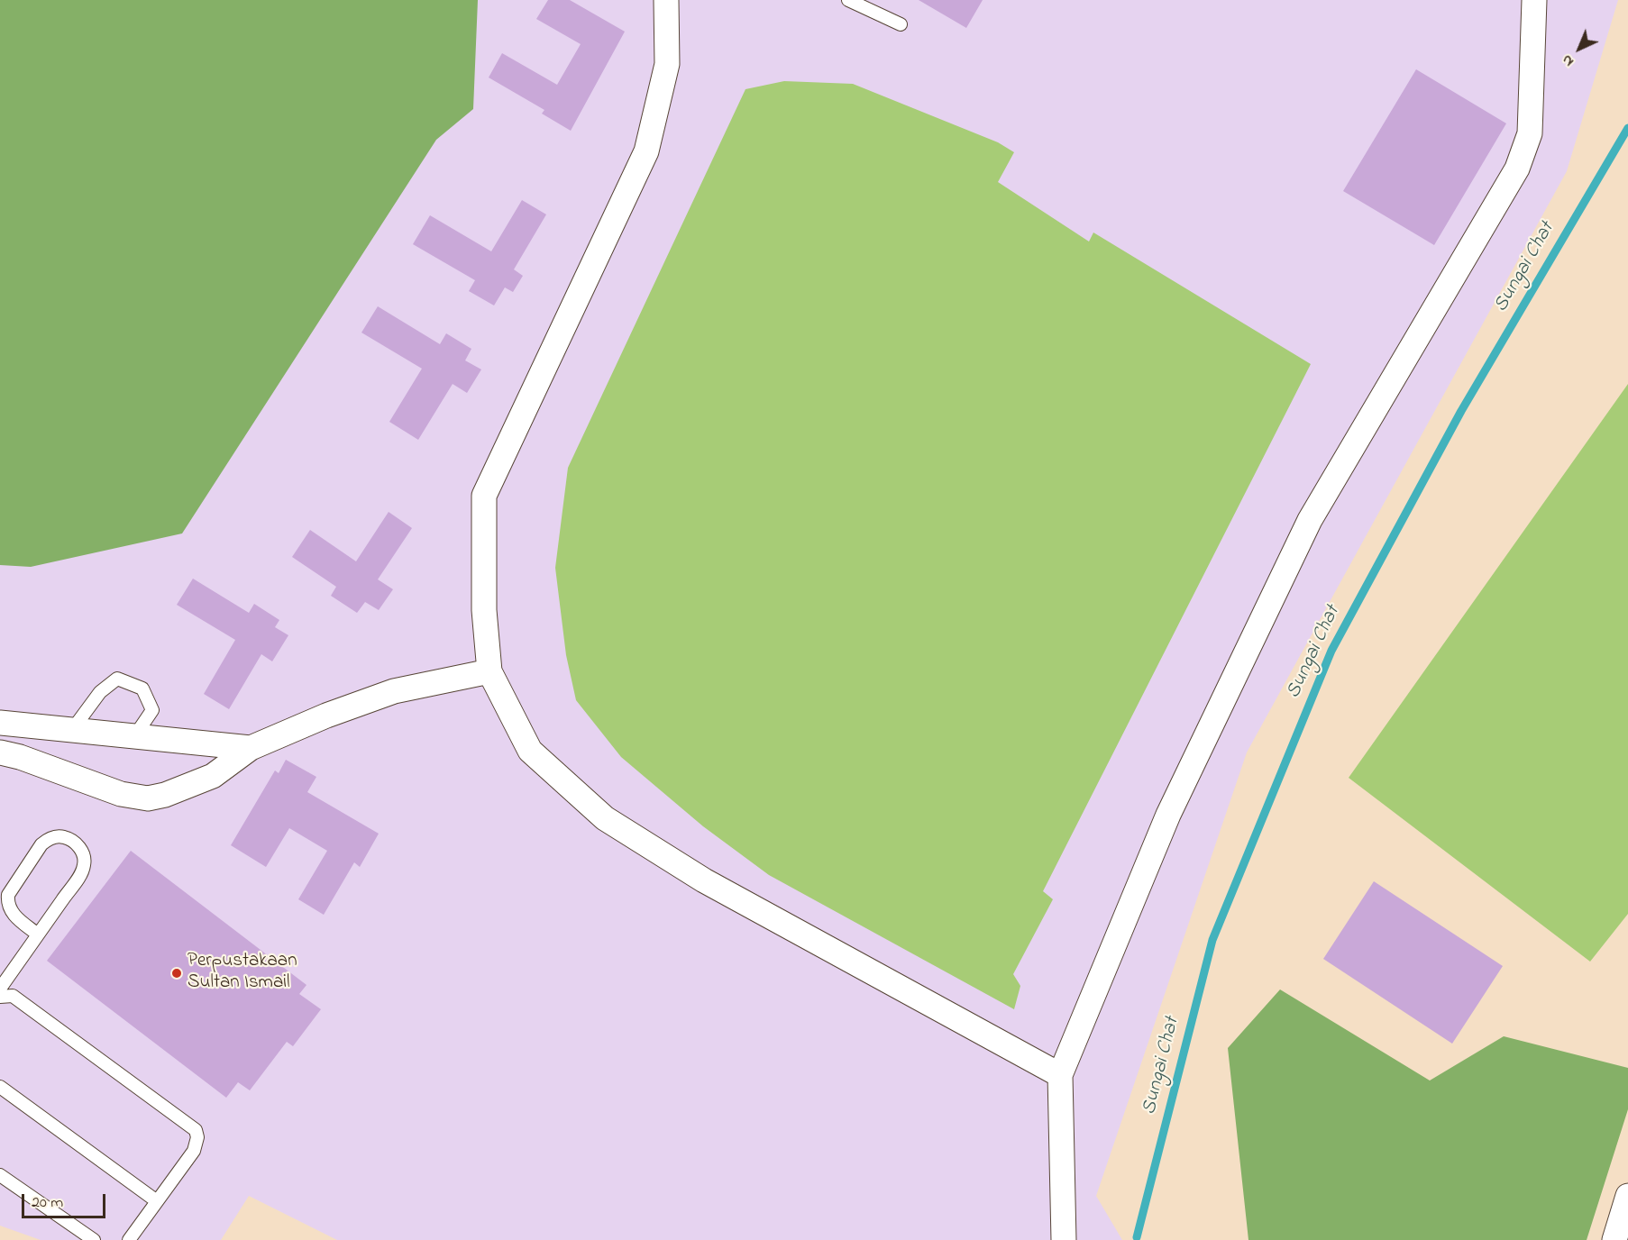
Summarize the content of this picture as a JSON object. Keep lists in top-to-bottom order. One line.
{"water":["Sungai Chat"],"places":["Perpustakaan Sultan Ismail"],"scale_bar":"20 m","north":"bottom left"}
